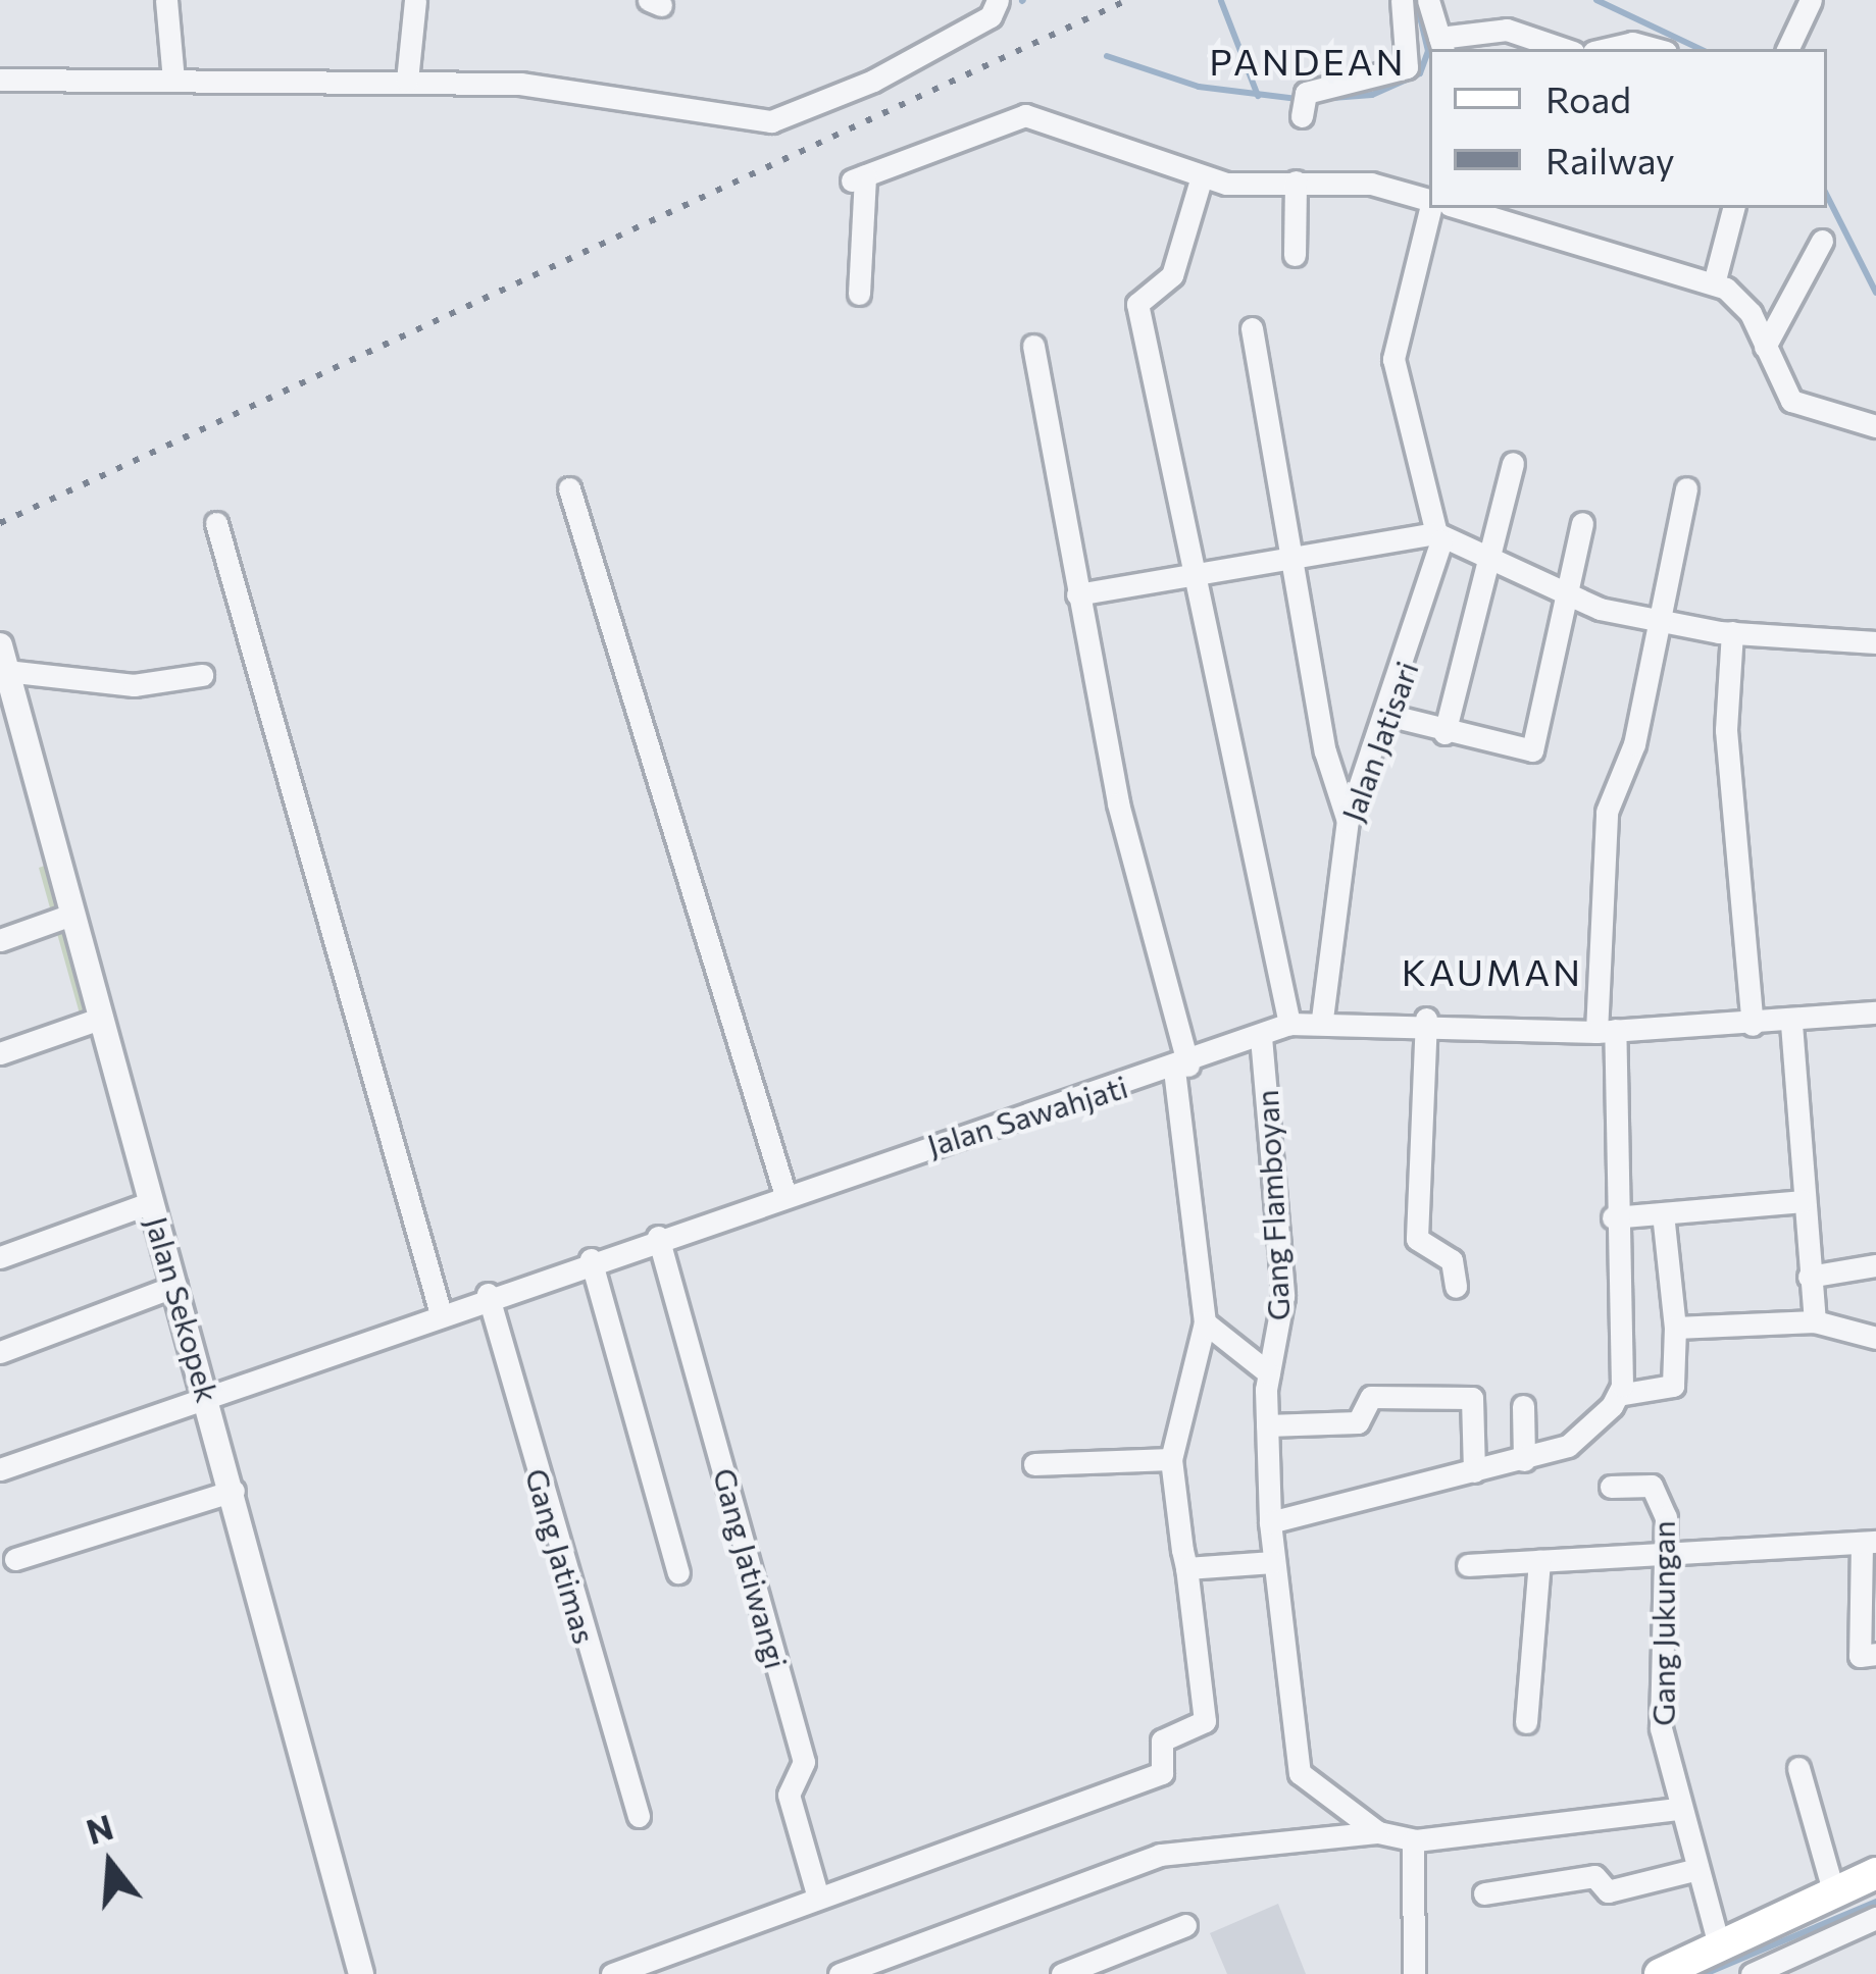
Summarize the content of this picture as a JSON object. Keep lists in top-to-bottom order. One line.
{"streets":{"street":["Jalan Jatisari","Jalan Sawahjati","Gang Flamboyan","Jalan Sekopek","Gang Jatimas","Gang Jatiwangi","Gang Jukungan"]},"crossings":[["Jalan Jatisari","Jalan Sawahjati"],["Jalan Sawahjati","Gang Flamboyan"],["Jalan Sawahjati","Jalan Sekopek"],["Jalan Sawahjati","Gang Jatimas"],["Jalan Sawahjati","Gang Jatiwangi"]],"districts":["PANDEAN","KAUMAN"],"legend":["Road","Railway"],"north":"top"}
